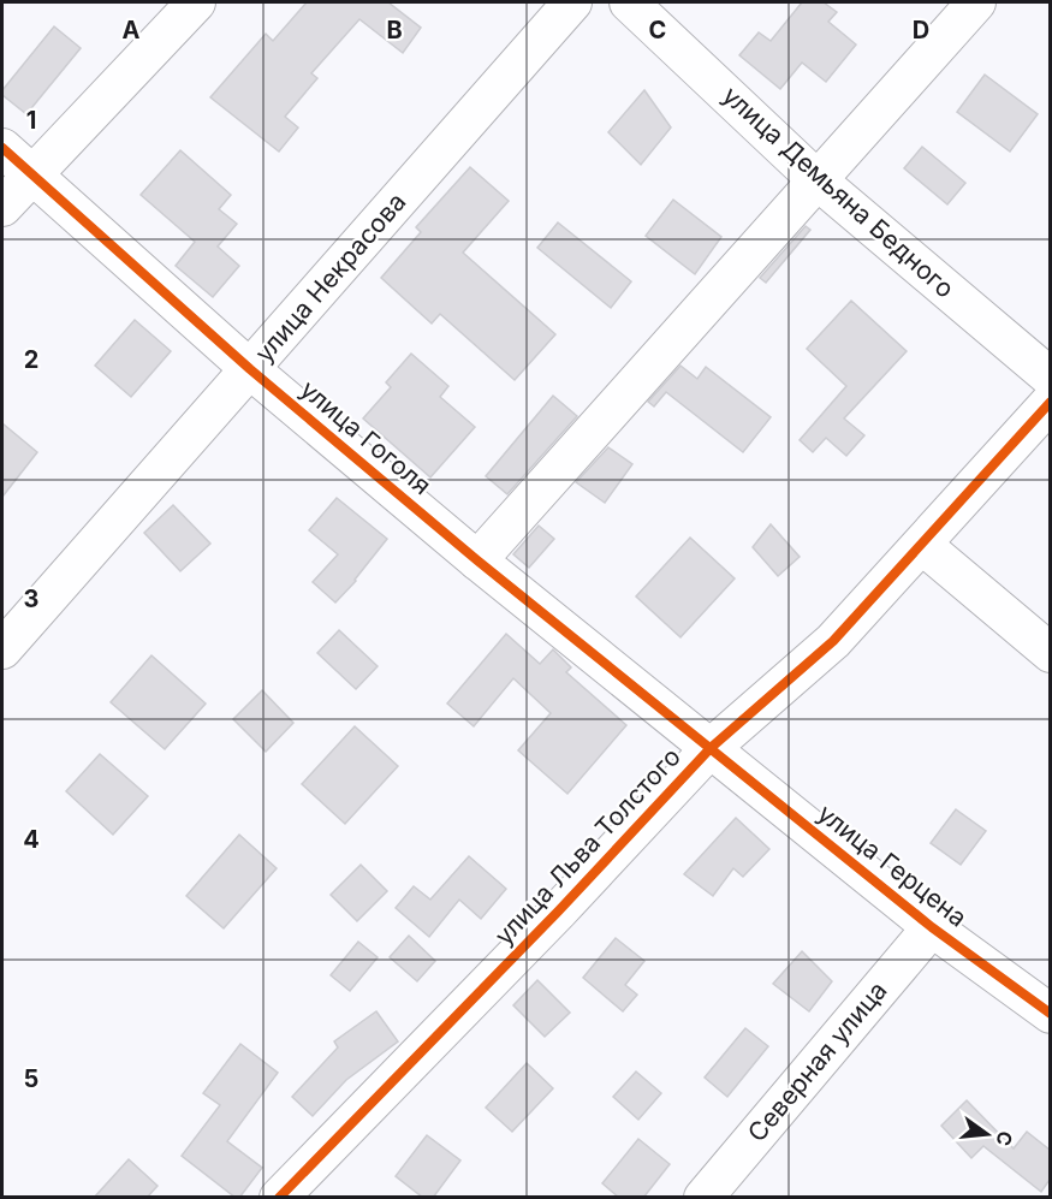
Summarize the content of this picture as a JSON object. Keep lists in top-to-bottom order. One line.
{"streets":{"street":["улица Демьяна Бедного","улица Некрасова","улица Гоголя","улица Льва Толстого","улица Герцена","Северная улица"]},"crossings":[["улица Некрасова","улица Гоголя"],["улица Гоголя","улица Льва Толстого"],["улица Гоголя","улица Герцена"],["улица Льва Толстого","улица Герцена"],["улица Герцена","Северная улица"]],"north":"right","grid":{"columns":["A","B","C","D"],"rows":["1","2","3","4","5"]}}
